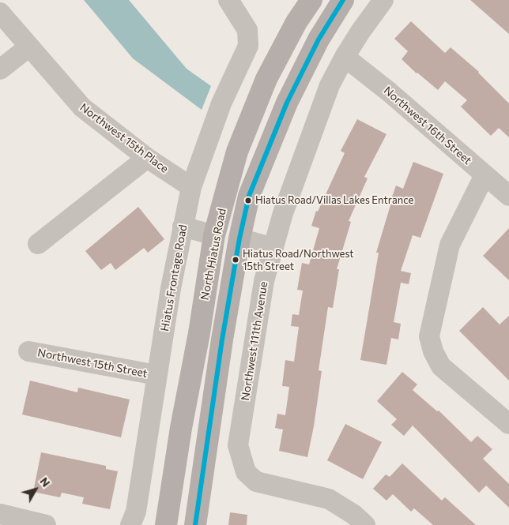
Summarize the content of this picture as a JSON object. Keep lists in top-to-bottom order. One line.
{"streets":{"main road":["North Hiatus Road"],"street":["Northwest 16th Street","Northwest 15th Place","Hiatus Frontage Road","Northwest 111th Avenue","Northwest 15th Street"]},"crossings":[["Northwest 16th Street","Northwest 111th Avenue"],["Northwest 15th Place","Hiatus Frontage Road"],["Hiatus Frontage Road","Northwest 15th Street"]],"places":["Hiatus Road/Villas Lakes Entrance","Hiatus Road/Northwest 15th Street"],"north":"top right"}
